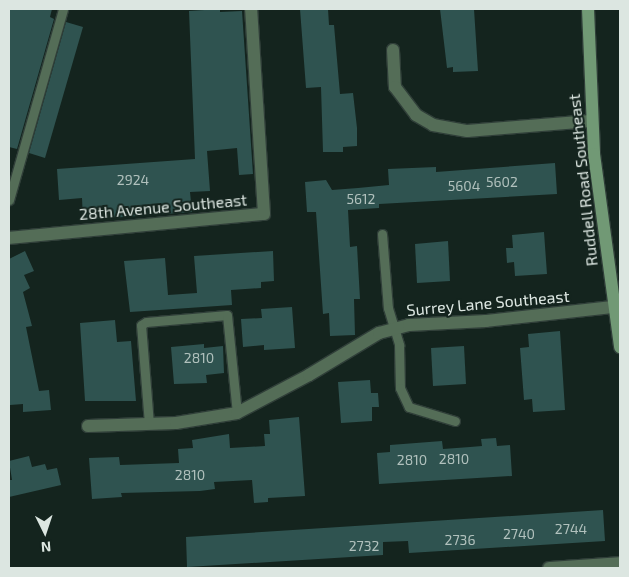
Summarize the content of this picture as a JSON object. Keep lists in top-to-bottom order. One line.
{"streets":{"main road":["Ruddell Road Southeast"],"street":["28th Avenue Southeast","Surrey Lane Southeast"]},"crossings":[["Ruddell Road Southeast","Surrey Lane Southeast"]],"house_numbers":["2924","5602","5604","5612","2810","2810","2810","2810","2744","2740","2736","2732"],"north":"bottom"}
